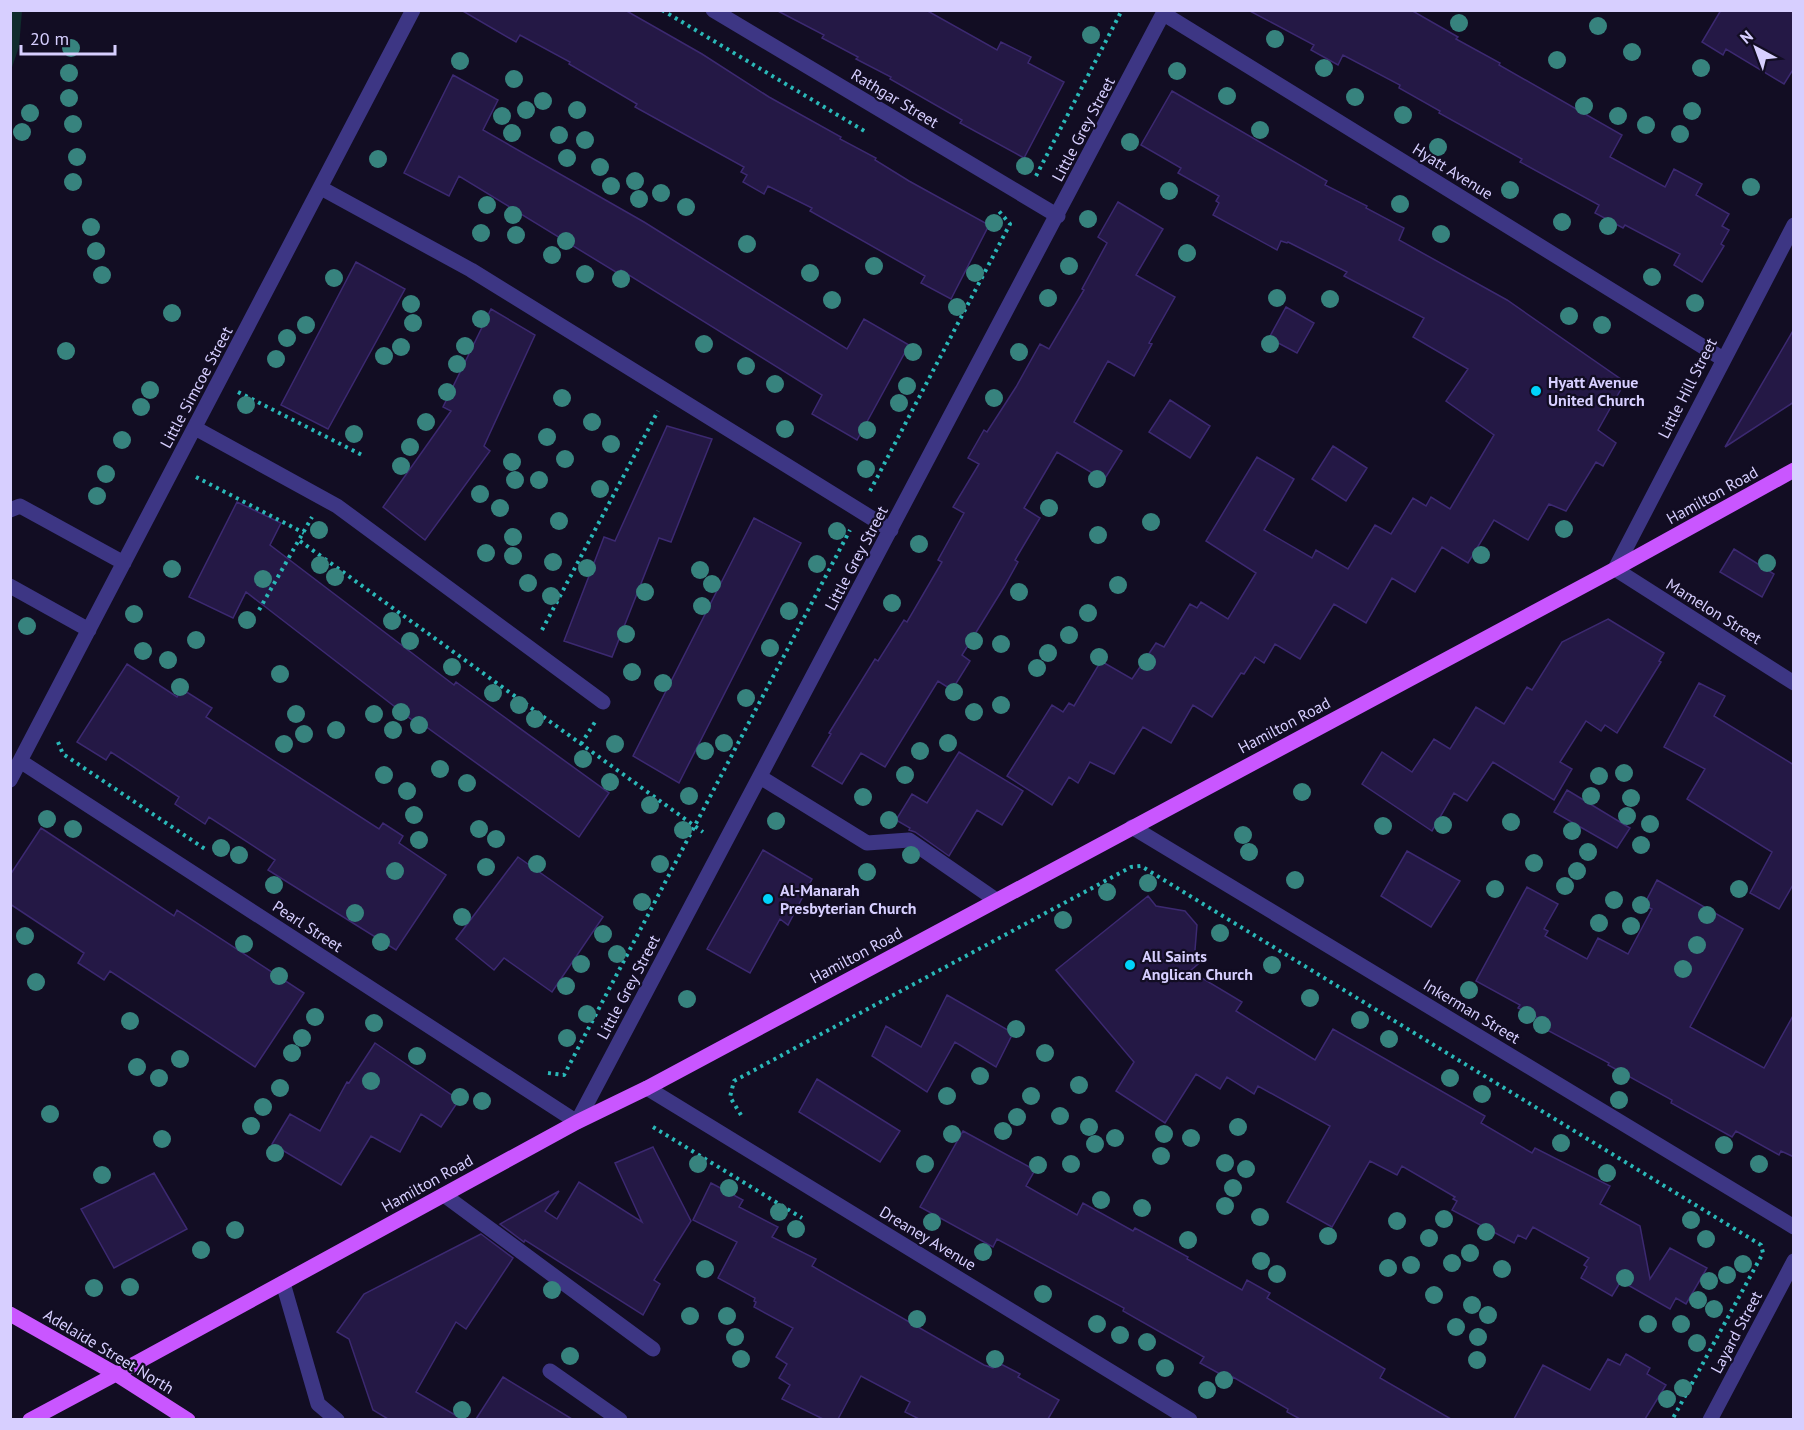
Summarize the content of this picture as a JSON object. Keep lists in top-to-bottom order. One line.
{"streets":{"main road":["Hamilton Road","Adelaide Street North"],"street":["Rathgar Street","Little Grey Street","Hyatt Avenue","Little Simcoe Street","Little Hill Street","Mamelon Street","Pearl Street","Inkerman Street","Dreaney Avenue","Layard Street"]},"crossings":[["Rathgar Street","Little Grey Street"],["Little Grey Street","Hyatt Avenue"],["Little Grey Street","Hamilton Road"],["Little Grey Street","Pearl Street"],["Hyatt Avenue","Little Hill Street"],["Little Simcoe Street","Pearl Street"],["Little Hill Street","Hamilton Road"],["Little Hill Street","Mamelon Street"],["Hamilton Road","Mamelon Street"],["Hamilton Road","Pearl Street"],["Hamilton Road","Inkerman Street"],["Hamilton Road","Dreaney Avenue"],["Hamilton Road","Adelaide Street North"]],"places":["Hyatt Avenue United Church","Al-Manarah Presbyterian Church","All Saints Anglican Church"],"scale_bar":"20 m","north":"top left"}
